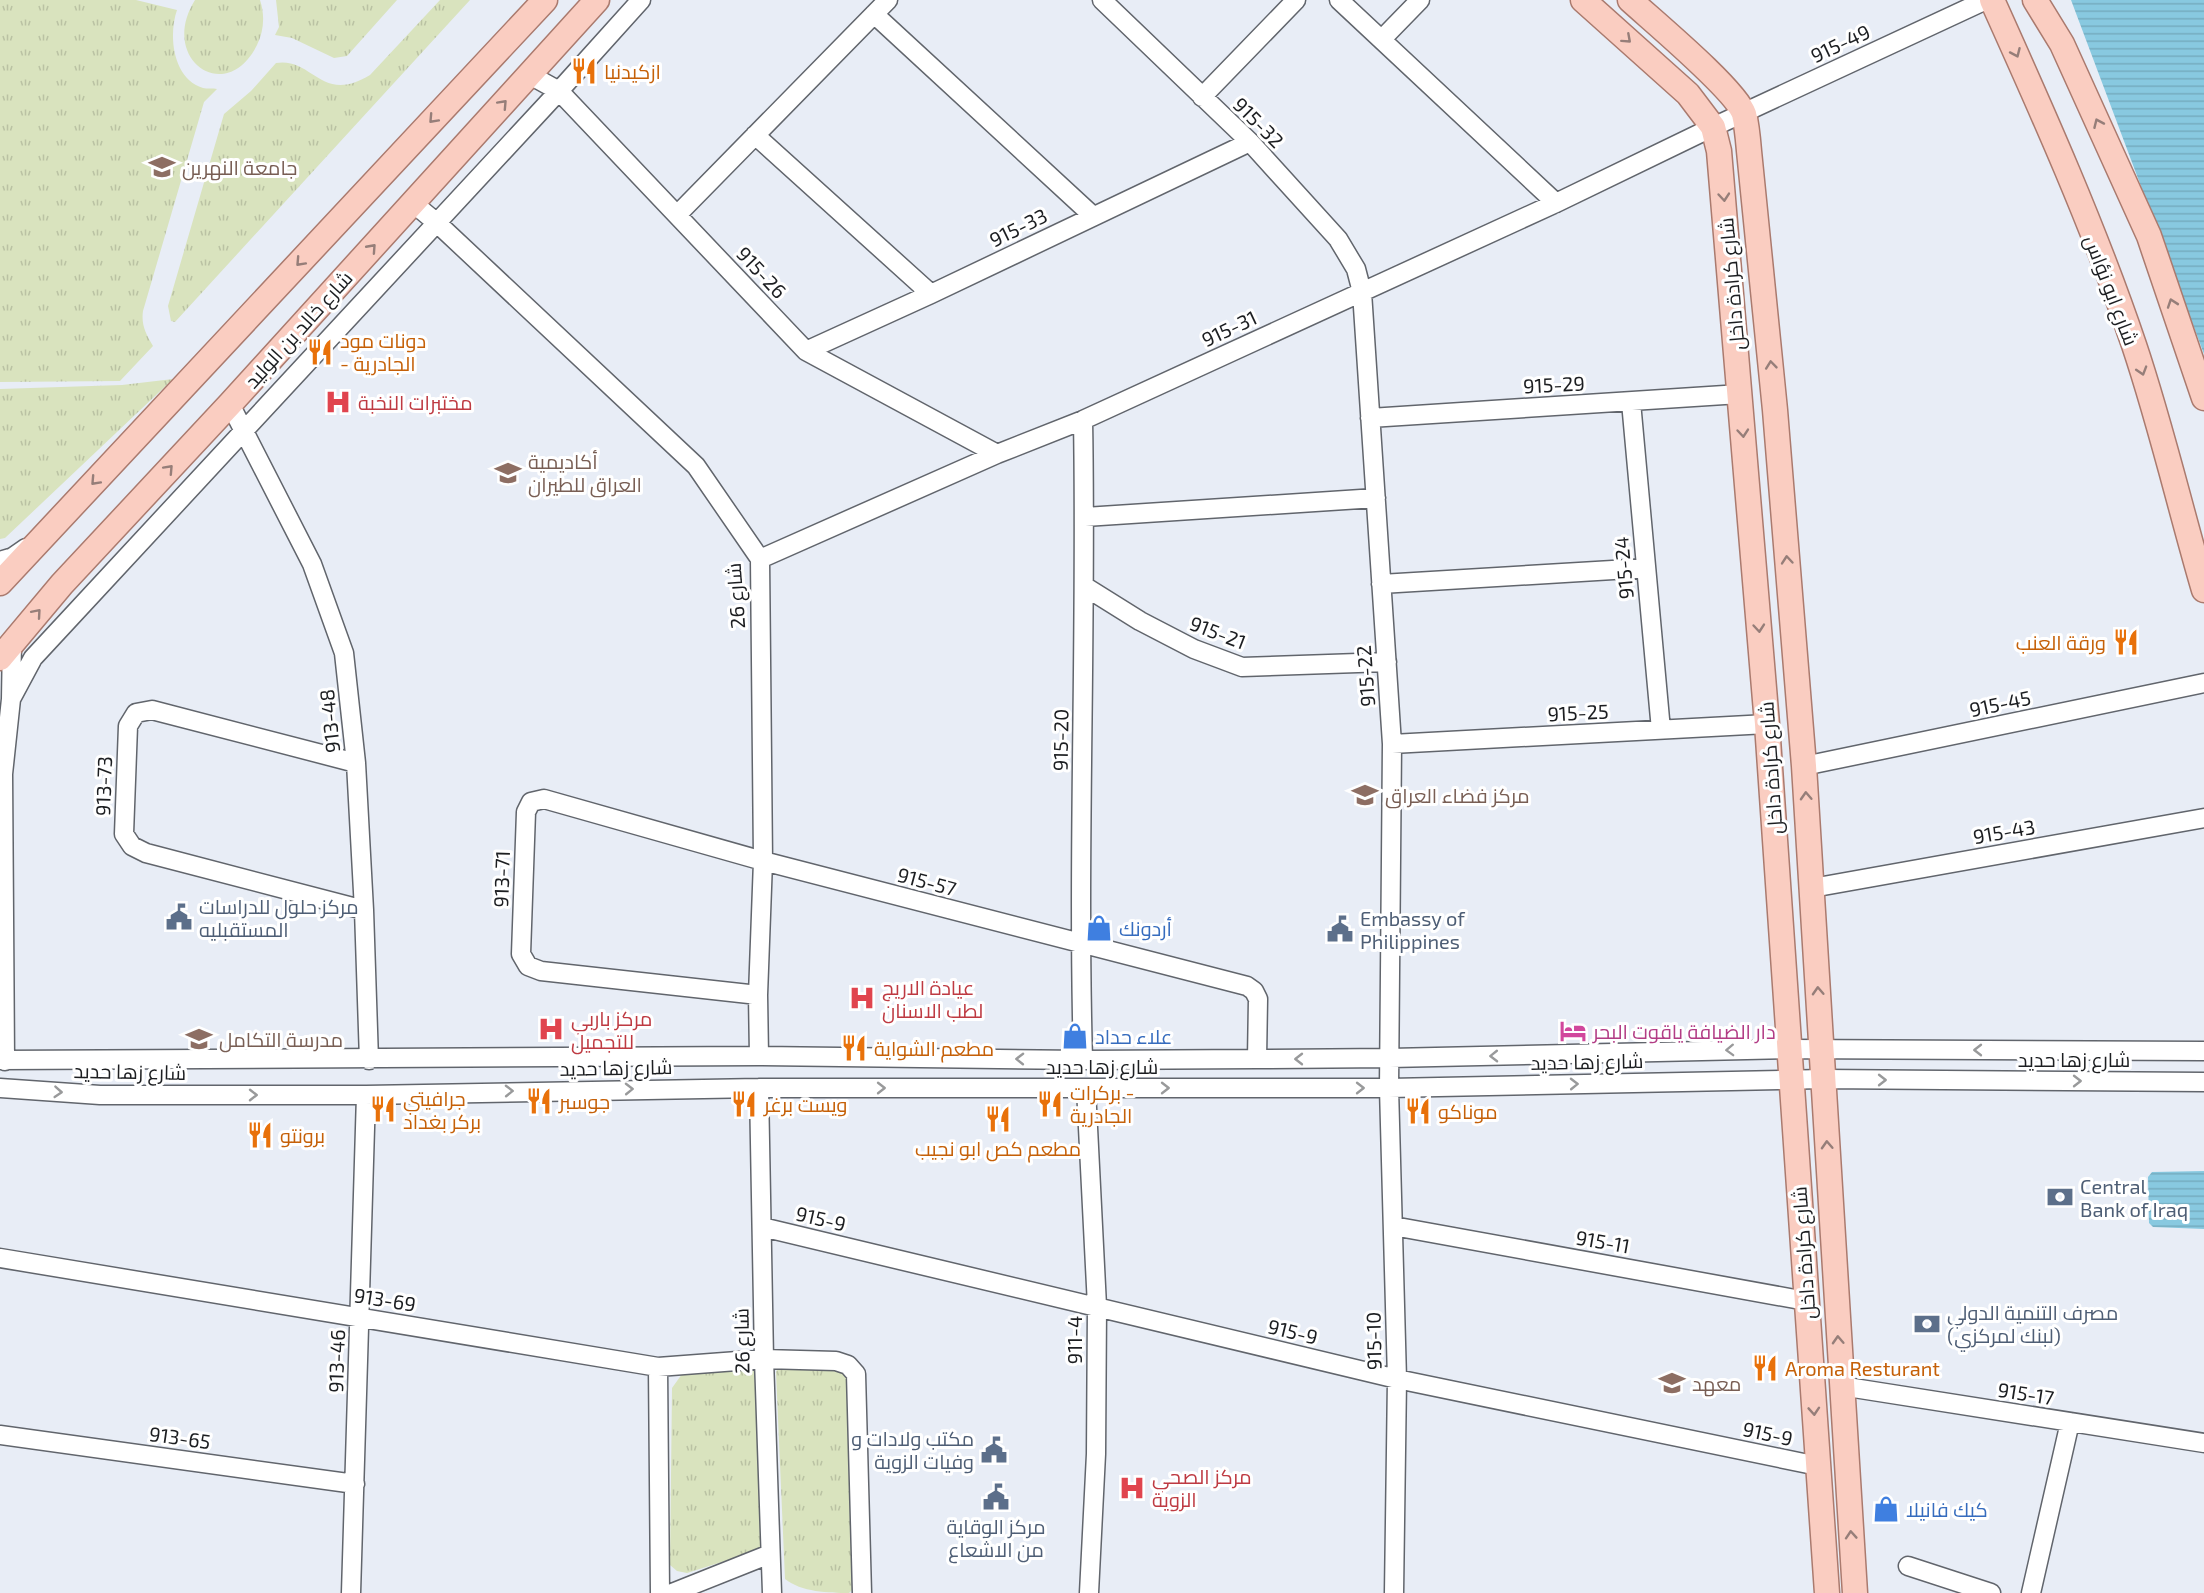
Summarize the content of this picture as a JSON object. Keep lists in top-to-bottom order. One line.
{"streets":{"main road":["شارع كرادة داخل","شارع ابو نؤاس","شارع خالد بن الوليد"],"street":["915-49","915-32","915-33","915-26","915-31","915-29","915-24","شارع 26","915-21","915-22","915-45","915-25","913-48","915-20","913-73","915-43","913-71","915-57","شارع زها حديد","915-9","915-11","913-69","911-4","915-10","913-46","915-17","913-65"]},"crossings":[["915-49","شارع كرادة داخل"],["915-49","915-31"],["915-32","915-33"],["915-32","915-31"],["915-32","915-22"],["915-33","915-26"],["915-26","915-31"],["915-26","شارع خالد بن الوليد"],["شارع كرادة داخل","915-31"],["شارع كرادة داخل","915-29"],["شارع كرادة داخل","915-45"],["شارع كرادة داخل","915-25"],["شارع كرادة داخل","915-43"],["شارع كرادة داخل","شارع زها حديد"],["شارع كرادة داخل","915-9"],["شارع كرادة داخل","915-11"],["شارع كرادة داخل","915-17"],["915-31","شارع 26"],["915-31","915-22"],["915-31","915-20"],["شارع خالد بن الوليد","شارع 26"],["شارع خالد بن الوليد","913-48"],["915-29","915-24"],["915-29","915-22"],["915-24","915-25"],["شارع 26","913-71"],["شارع 26","915-57"],["شارع 26","شارع زها حديد"],["شارع 26","915-9"],["شارع 26","913-69"],["915-21","915-22"],["915-21","915-20"],["915-22","915-25"],["915-22","شارع زها حديد"],["915-22","915-10"],["913-48","913-73"],["913-48","شارع زها حديد"],["915-20","915-57"],["915-20","شارع زها حديد"],["913-71","915-57"],["915-57","شارع زها حديد"],["شارع زها حديد","911-4"],["شارع زها حديد","915-10"],["شارع زها حديد","913-46"],["915-9","911-4"],["915-9","915-10"],["915-11","915-10"],["913-69","913-46"],["913-46","913-65"]],"places":{"restaurant":["ازكيدنيا","دونات مود - الجادرية","ورقة العنب","مطعم الشواية","جوسبر","ويست برغر","بركرات - الجادرية","جرافيتي بركر بغداد","موناكو","مطعم كص ابو نجيب","برونتو","Aroma Resturant"],"school or university":["جامعة النهرين","أكاديمية العراق للطيران","مركز فضاء العراق","مدرسة التكامل","معهد"],"hospital":["مختبرات النخبة","عيادة الاريج لطب الاسنان","مركز باربي للتجميل","مركز الصحي الزوية"],"public building":["مركز حلول للدراسات المستقبليه","Embassy of Philippines","مكتب ولادات و وفيات الزوية","مركز الوقاية من الاشعاع"],"shop":["أردونك","علاء حداد","كيك فانيلا"],"hotel":["دار الضيافة ياقوت البحر"],"bank":["Central Bank of Iraq","مصرف التنمية الدولي (لبنك لمركزي)"]}}
